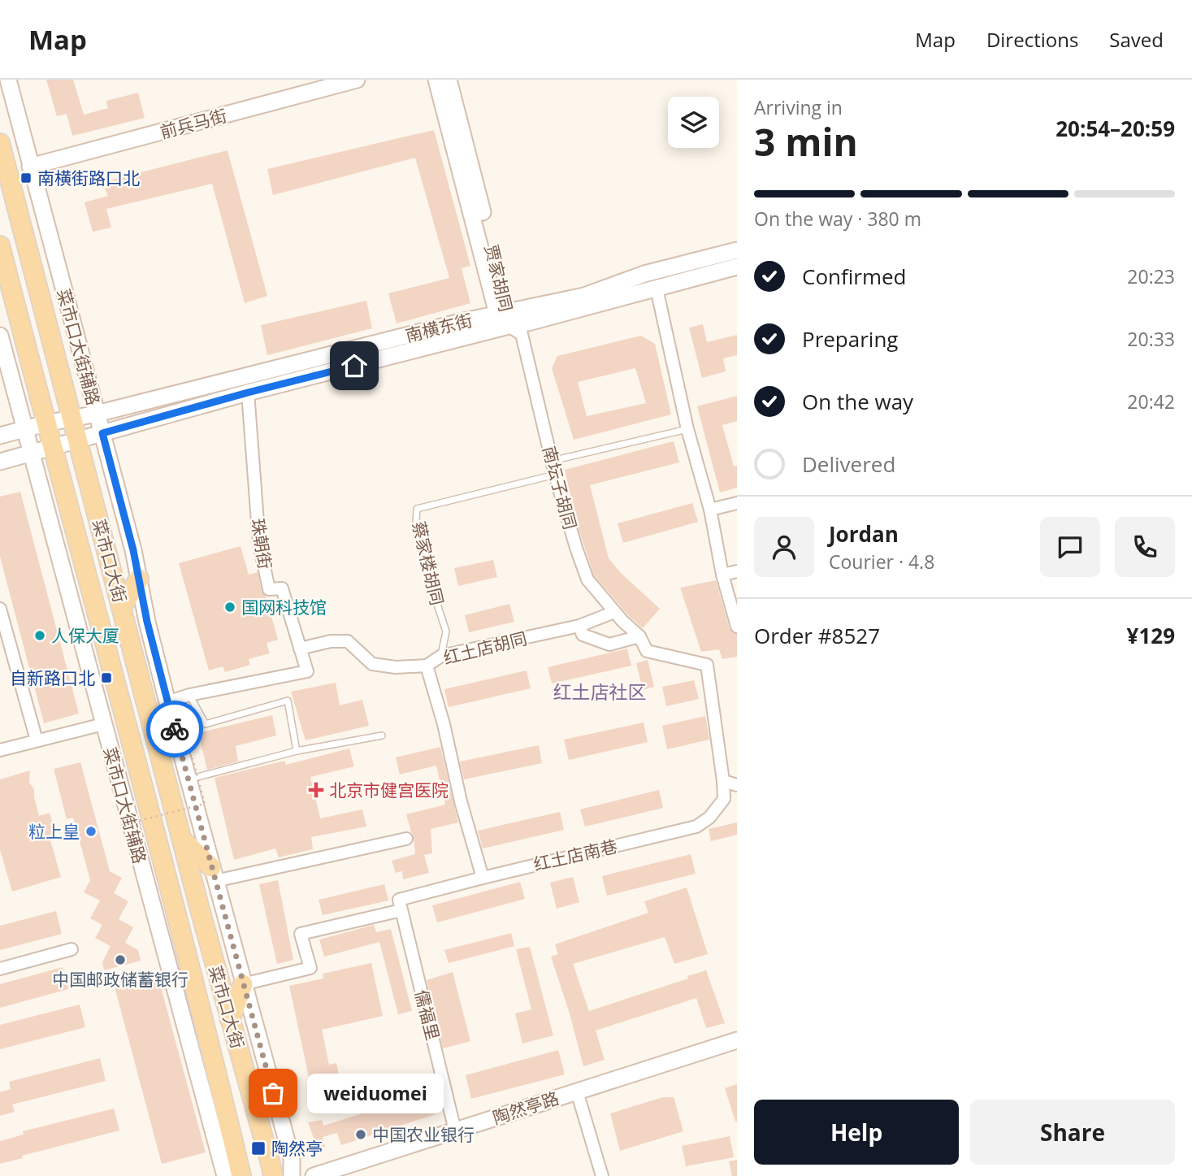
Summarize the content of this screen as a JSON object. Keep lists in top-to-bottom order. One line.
{"streets":{"main road":["菜市口大街"],"street":["前兵马街","贾家胡同","南横东街","菜市口大街辅路","南坛子胡同","珠朝街","红土店胡同","红土店南巷","儒福里","陶然亭路"],"lane":["蔡家楼胡同"]},"crossings":[["前兵马街","菜市口大街辅路"],["贾家胡同","南横东街"],["贾家胡同","南坛子胡同"],["南横东街","菜市口大街辅路"],["南横东街","南坛子胡同"],["南横东街","珠朝街"],["南横东街","菜市口大街"],["菜市口大街辅路","珠朝街"],["菜市口大街辅路","红土店南巷"],["南坛子胡同","蔡家楼胡同"],["南坛子胡同","红土店胡同"],["珠朝街","红土店胡同"],["蔡家楼胡同","红土店胡同"],["红土店南巷","儒福里"],["儒福里","陶然亭路"]],"districts":["红土店社区"],"places":{"transit":["南横街路口北","自新路口北","陶然亭"],"other":["国网科技馆","人保大厦","粒上皇","中国邮政储蓄银行","weiduomei","中国农业银行"],"health":["北京市健宫医院"]},"page":{"header":"Map","nav":["Map","Directions","Saved"],"heading":["3 min","Arriving in","20:54–20:59"],"panel":["Jordan","Courier · 4.8","Order #8527","¥129"],"bar":"On the way · 380 m","list":[["Confirmed","20:23"],["Preparing","20:33"],["On the way","20:42"],"Delivered"],"bubble":"weiduomei","buttons":["Help","Share"]}}
